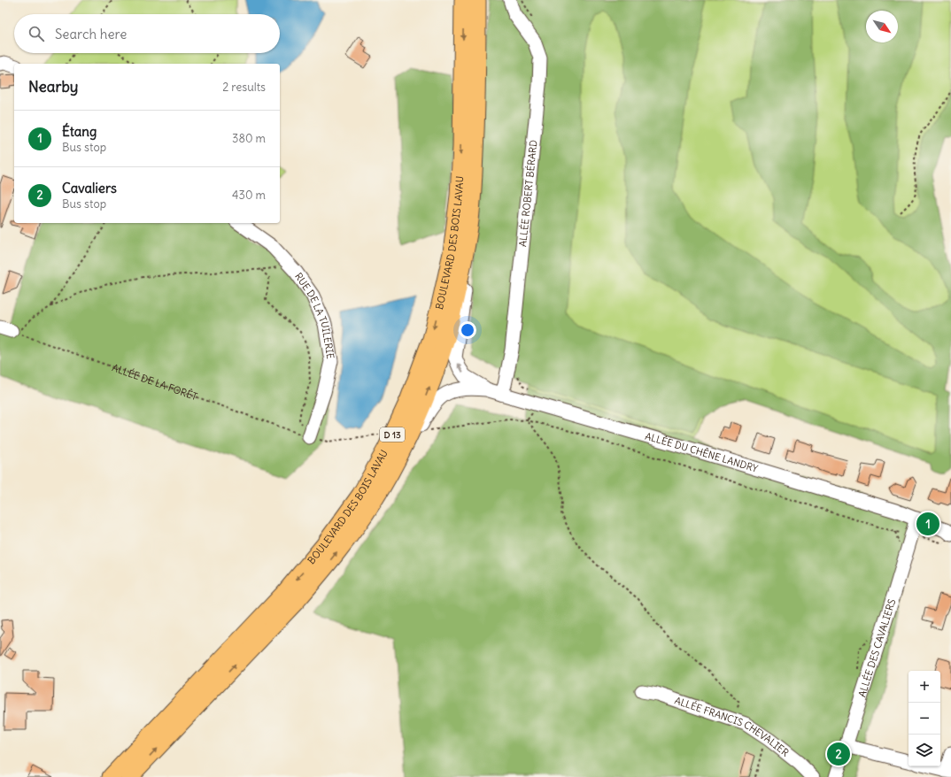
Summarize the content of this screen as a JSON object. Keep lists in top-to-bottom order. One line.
{"streets":{"main road":["BOULEVARD DES BOIS LAVAU","D 13"],"street":["ALLÉE ROBERT BÉRARD","RUE DE LA TUILERIE","ALLÉE DU CHÊNE LANDRY","ALLÉE DES CAVALIERS","ALLÉE FRANCIS CHEVALIER"],"path":["ALLÉE DE LA FORÊT"]},"crossings":[["ALLÉE ROBERT BÉRARD","ALLÉE DU CHÊNE LANDRY"],["BOULEVARD DES BOIS LAVAU","ALLÉE DU CHÊNE LANDRY"],["RUE DE LA TUILERIE","ALLÉE DE LA FORÊT"],["ALLÉE DU CHÊNE LANDRY","ALLÉE DES CAVALIERS"]],"north":"bottom right","page":{"search":"Search here","heading":["Nearby","2 results"],"list":[{"mark":"1","name":"Étang","note":"Bus stop","value":"380 m"},{"mark":"2","name":"Cavaliers","note":"Bus stop","value":"430 m"}],"pins":["1","2"],"map_buttons":["+","−"]}}
